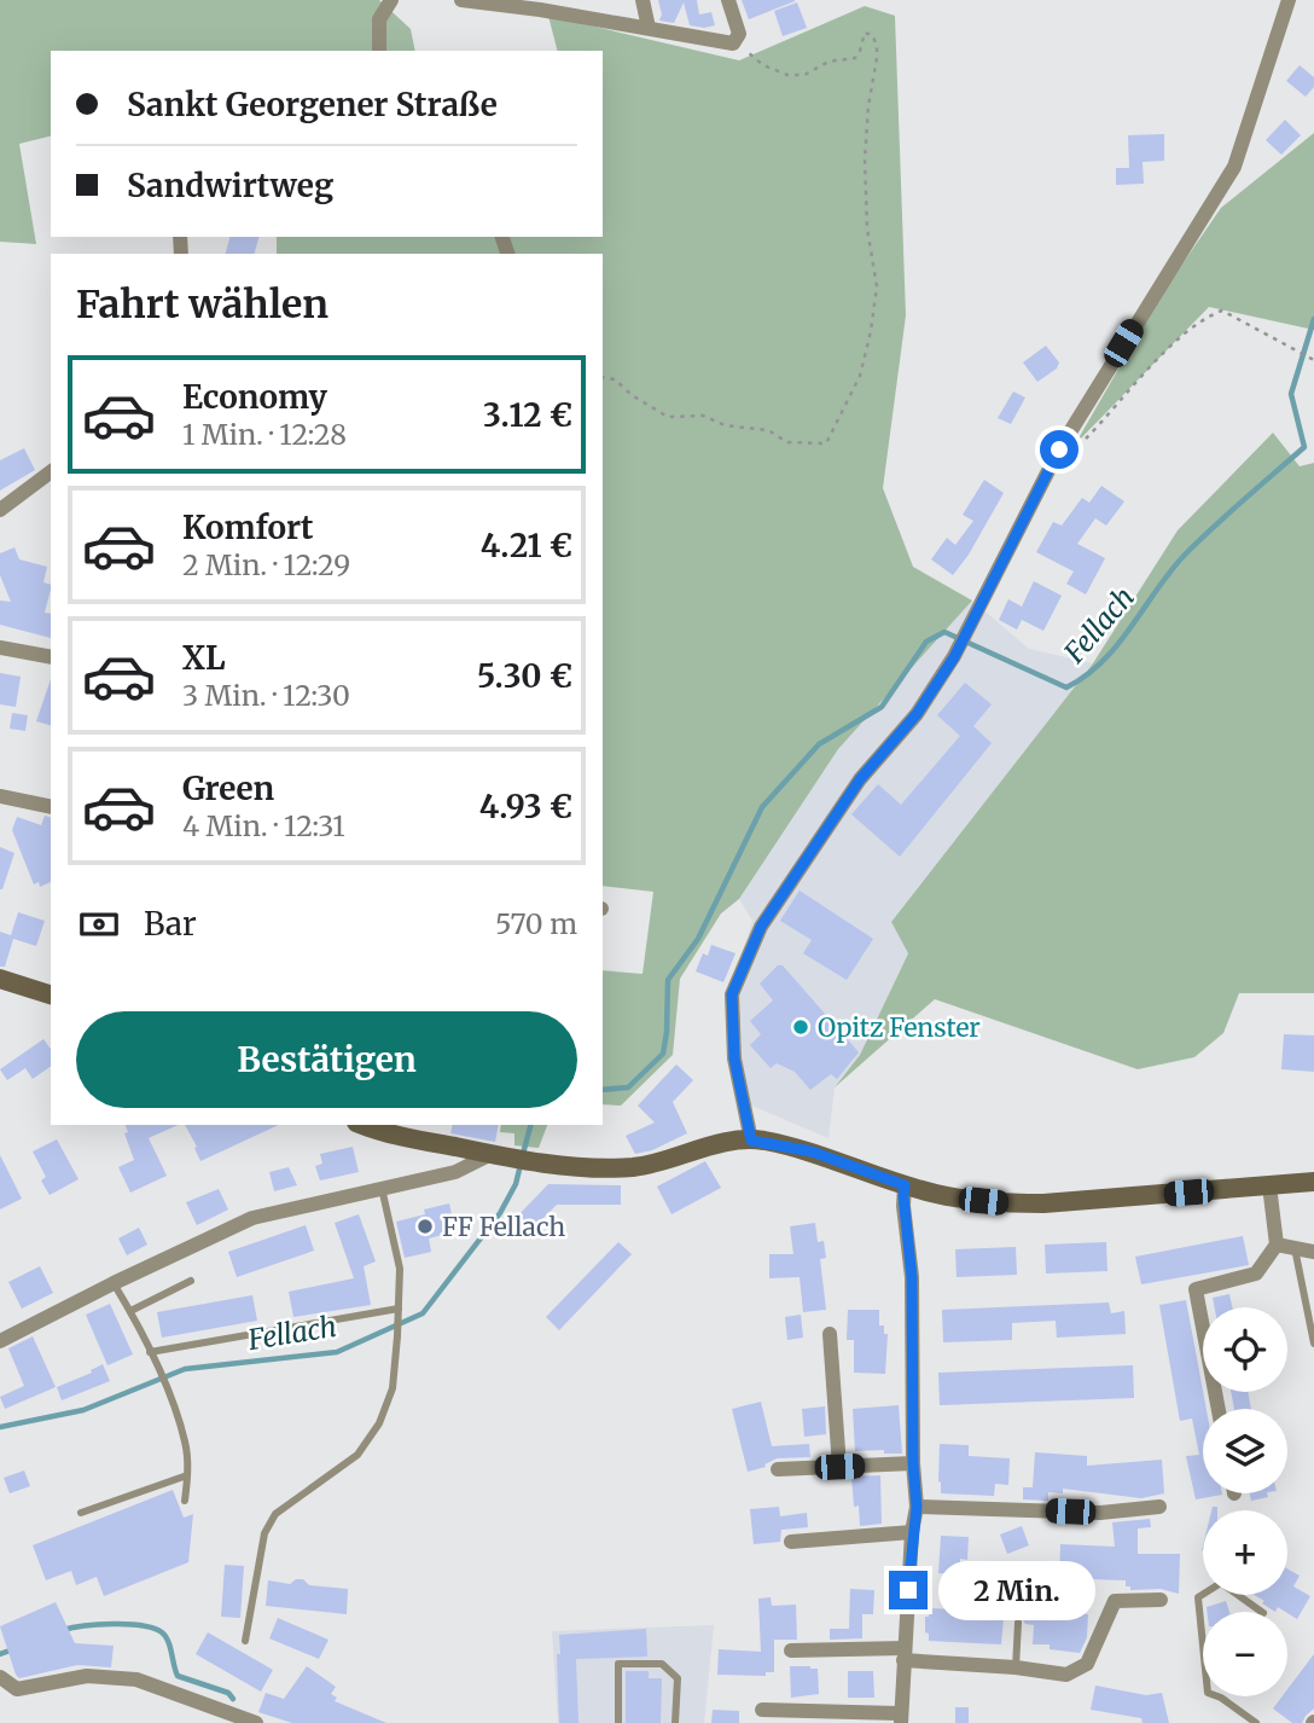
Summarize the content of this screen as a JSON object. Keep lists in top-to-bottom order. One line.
{"water":["Fellach"],"places":["Opitz Fenster","FF Fellach"],"page":{"banner":["Sankt Georgener Straße","Sandwirtweg"],"heading":"Fahrt wählen","list":[{"name":"Economy","note":"1 Min. · 12:28","value":"3.12 €"},{"name":"Komfort","note":"2 Min. · 12:29","value":"4.21 €"},{"name":"XL","note":"3 Min. · 12:30","value":"5.30 €"},{"name":"Green","note":"4 Min. · 12:31","value":"4.93 €"}],"pay":["Bar","570 m"],"buttons":"Bestätigen","map_buttons":["+","−"],"bubble":"2 Min."}}
